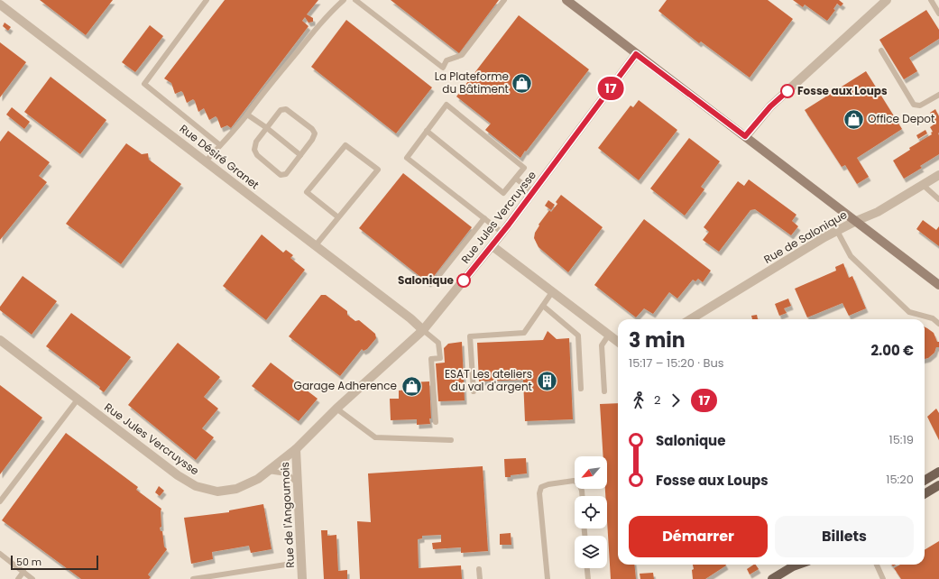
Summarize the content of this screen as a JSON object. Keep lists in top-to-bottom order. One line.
{"streets":{"street":["Rue Désiré Granet","Rue Jules Vercruysse","Rue de Salonique","Rue de l'Angoumois"]},"crossings":[["Rue Désiré Granet","Rue Jules Vercruysse"],["Rue Jules Vercruysse","Rue de l'Angoumois"]],"places":{"shop":["La Plateforme du Bâtiment","Office Depot","Garage Adherence"],"other":["Fosse aux Loups","Salonique"],"building":["ESAT Les ateliers du val d'argent"]},"lines":["bus line 17"],"scale_bar":"50 m","north":"bottom left","page":{"on_map":"17","heading":["3 min","15:17 – 15:20 · Bus","2.00 €"],"legs":["2","17"],"list":[{"name":"Salonique","value":"15:19"},{"name":"Fosse aux Loups","value":"15:20"}],"buttons":["Démarrer","Billets"],"scale":"50 m"}}
